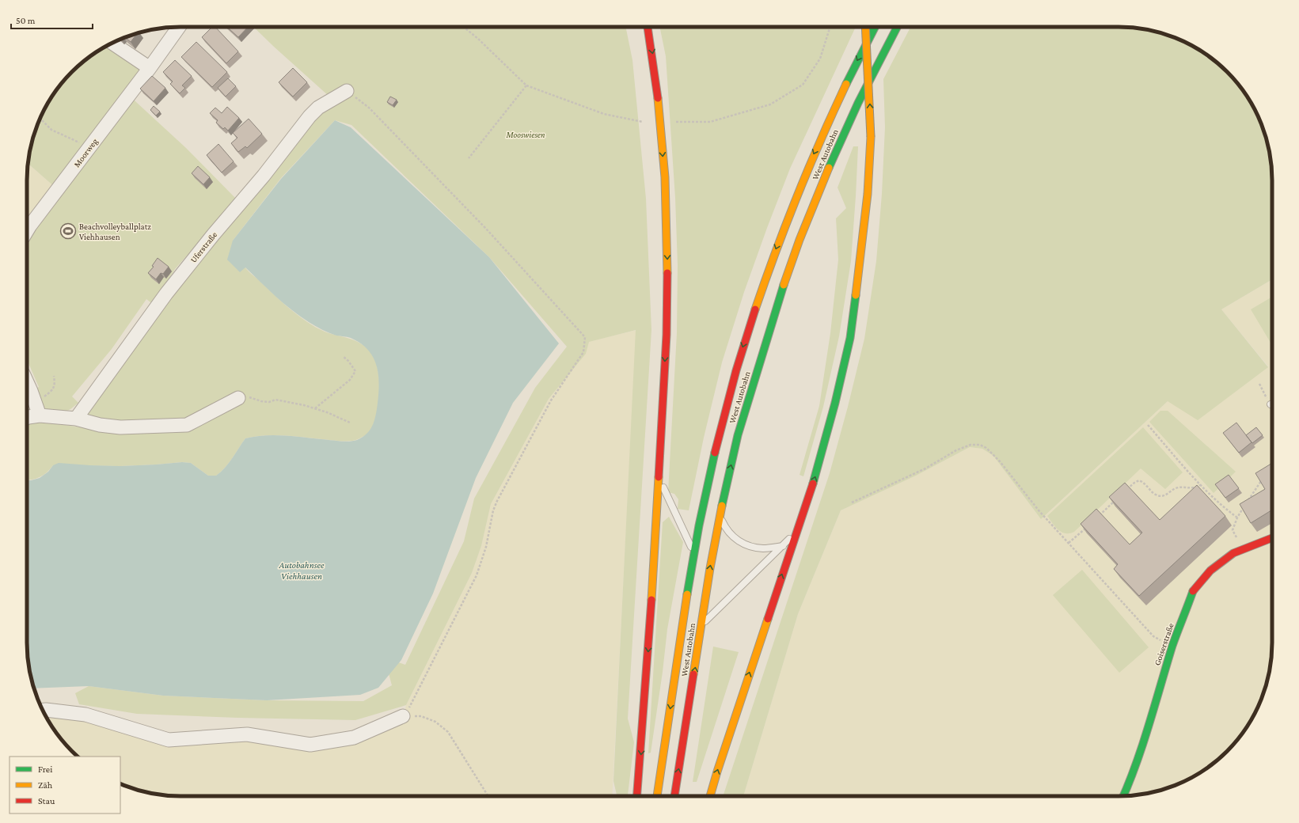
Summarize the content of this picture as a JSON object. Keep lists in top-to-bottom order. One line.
{"streets":{"main road":["West Autobahn","Goiserstraße"],"street":["Moorweg","Uferstraße"]},"water":["Autobahnsee Viehhausen"],"parks":["Mooswiesen"],"places":{"sports":["Beachvolleyballplatz Viehhausen"]},"legend":["Frei","Zäh","Stau"],"scale_bar":"50 m"}
